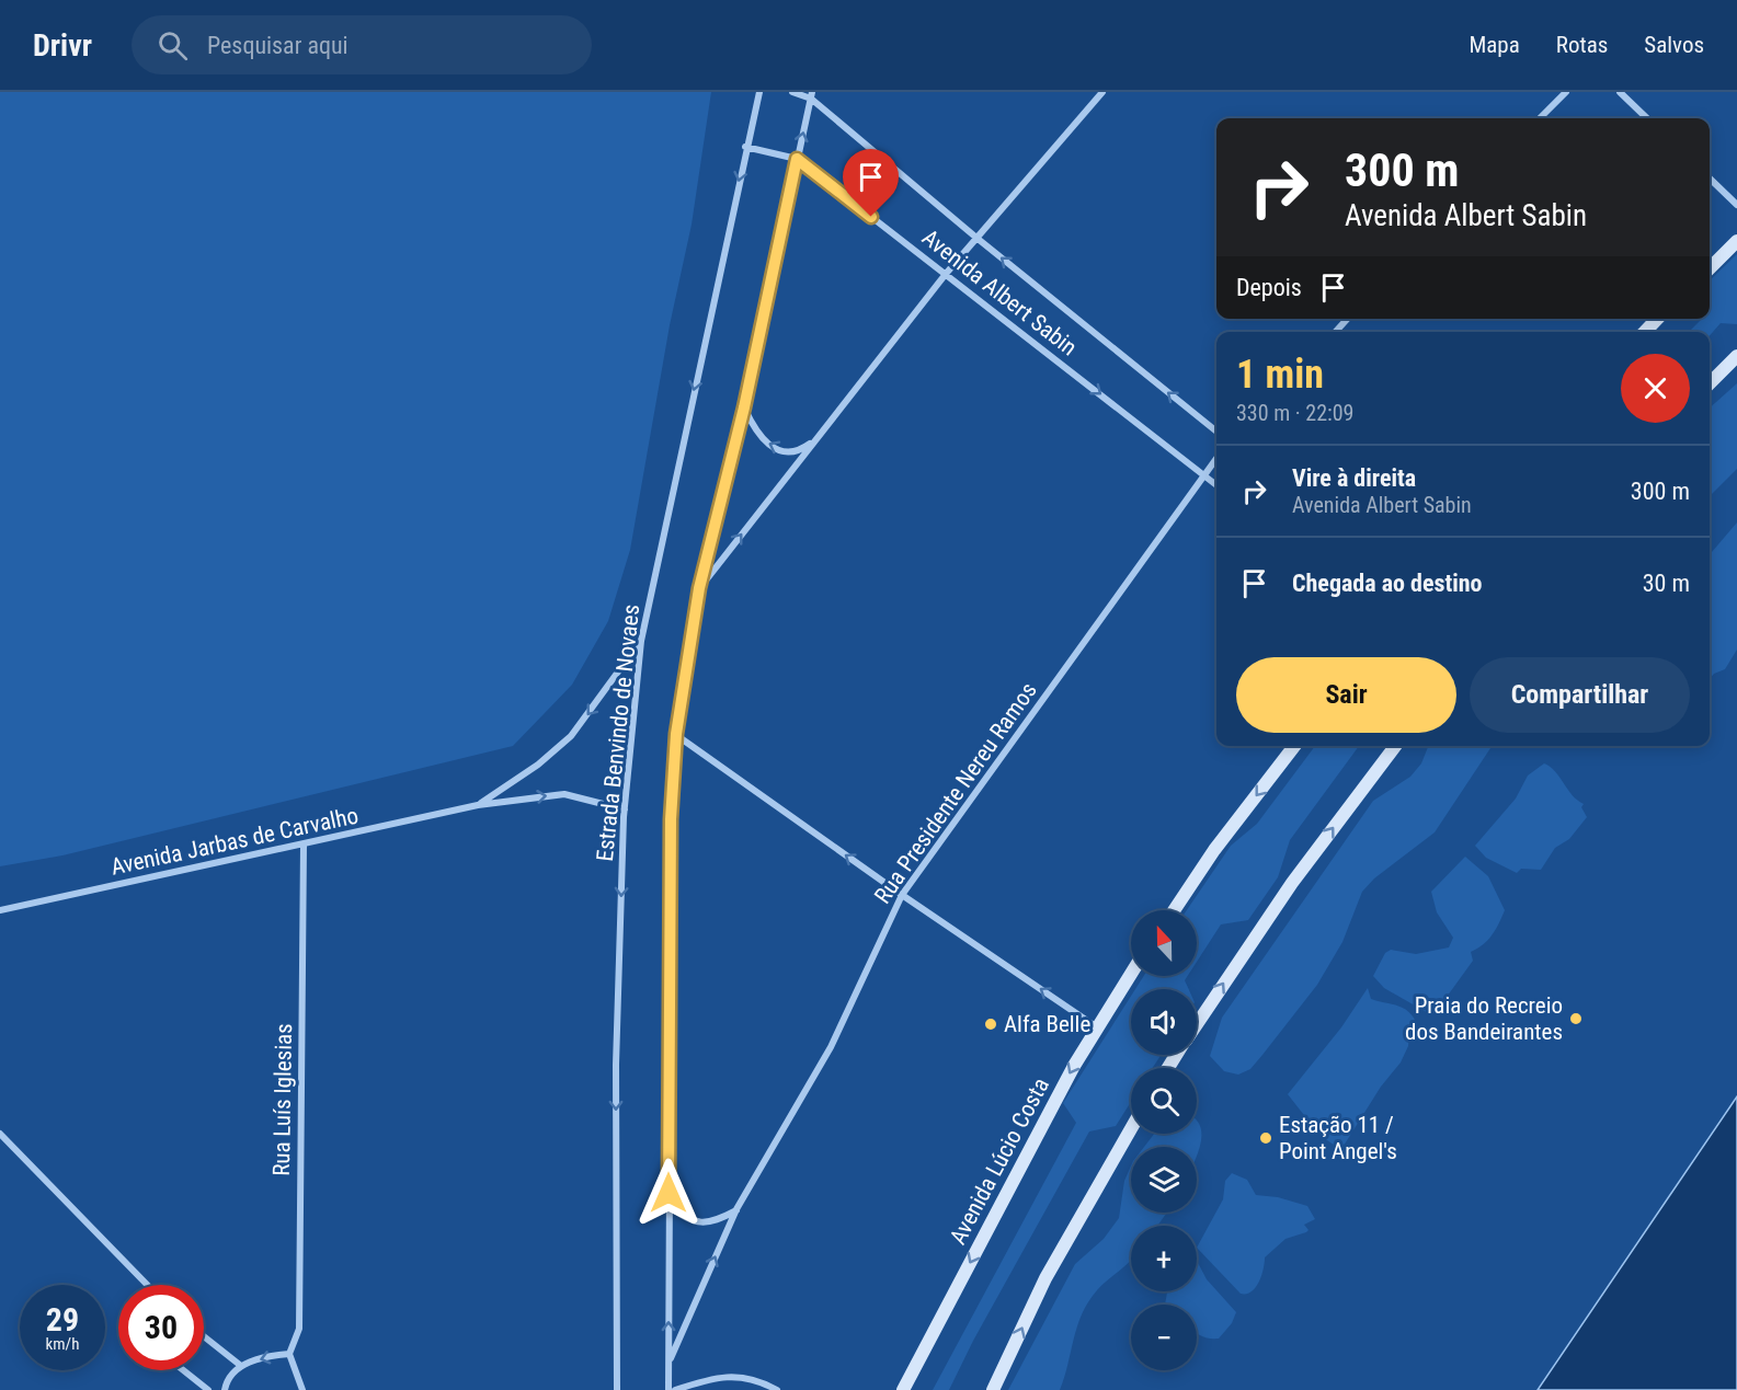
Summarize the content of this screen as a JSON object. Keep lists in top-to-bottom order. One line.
{"streets":{"main road":["Avenida Lúcio Costa"],"street":["Avenida Albert Sabin","Estrada Benvindo de Novaes","Rua Presidente Nereu Ramos","Avenida Jarbas de Carvalho","Rua Luís Iglesias"]},"crossings":[["Avenida Albert Sabin","Estrada Benvindo de Novaes"],["Avenida Albert Sabin","Rua Presidente Nereu Ramos"],["Estrada Benvindo de Novaes","Avenida Jarbas de Carvalho"],["Avenida Jarbas de Carvalho","Rua Luís Iglesias"]],"places":["Praia do Recreio dos Bandeirantes","Alfa Belle","Estação 11 / Point Angel's"],"north":"top","page":{"header":"Drivr","search":"Pesquisar aqui","nav":["Mapa","Rotas","Salvos"],"turn":["300 m","Avenida Albert Sabin"],"then":"Depois","heading":["1 min","330 m · 22:09"],"list":[{"name":"Vire à direita","note":"Avenida Albert Sabin","value":"300 m"},{"name":"Chegada ao destino","value":"30 m"}],"buttons":["Sair","Compartilhar"],"map_buttons":["+","−"],"speed":"29 km/h","limit":"30"}}
